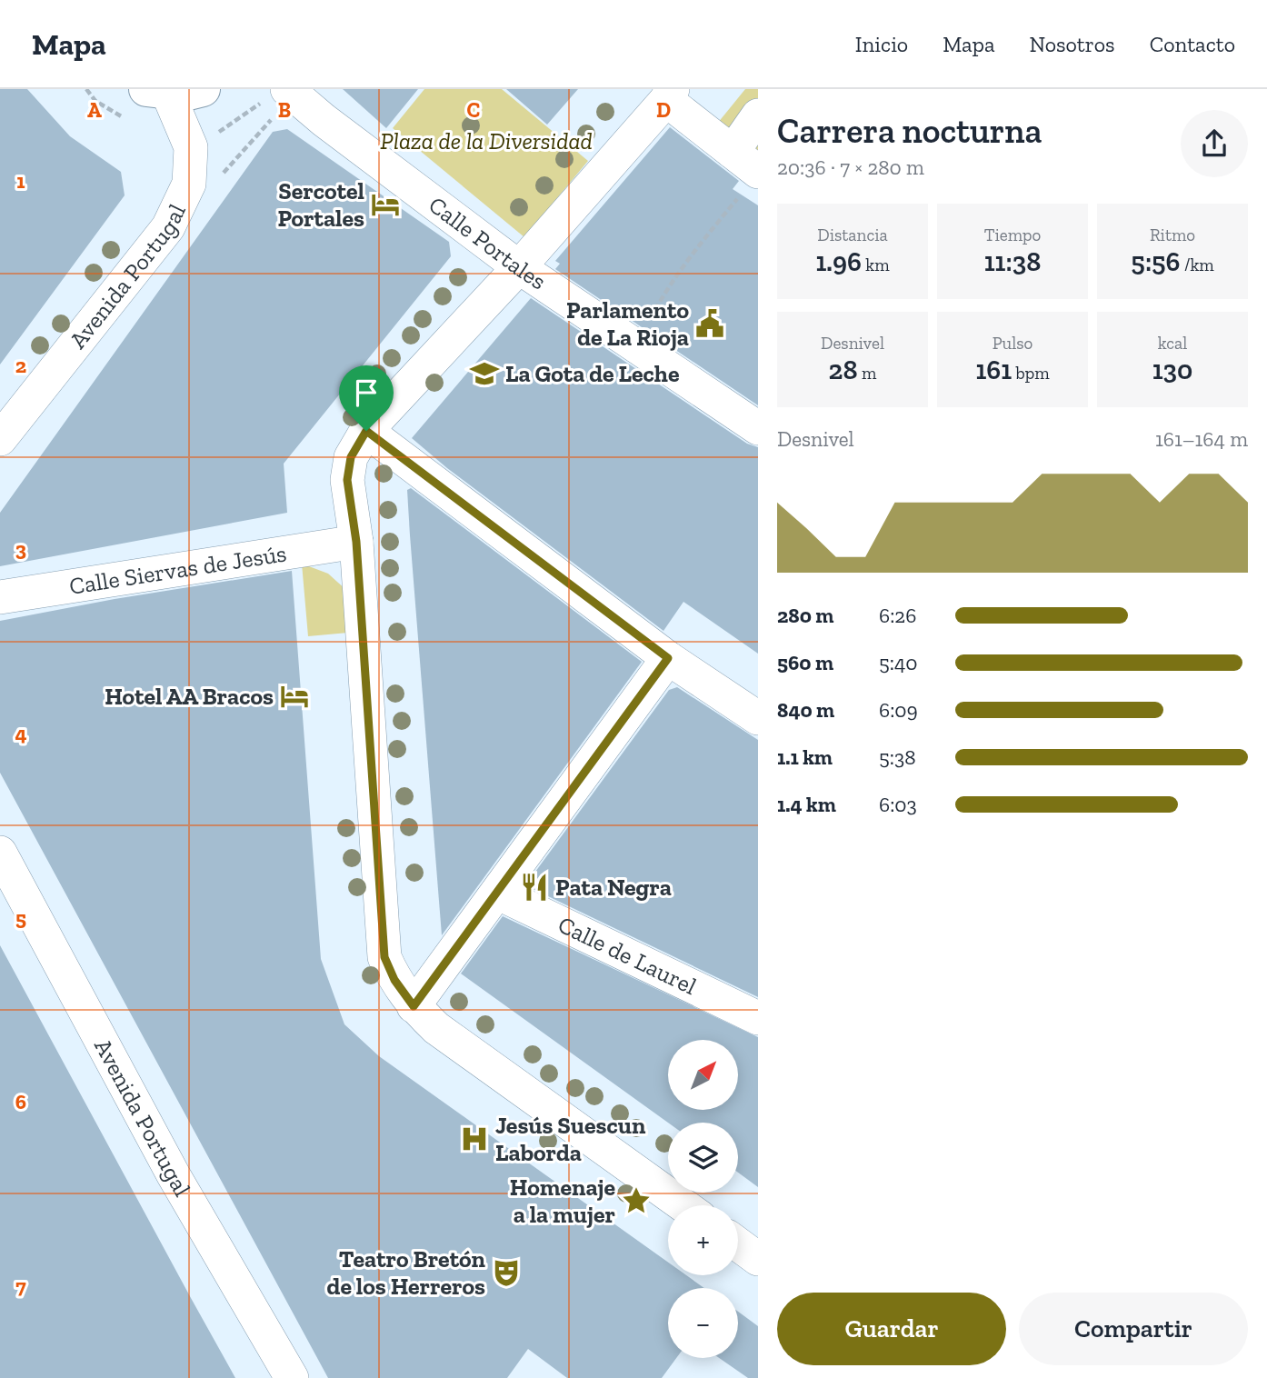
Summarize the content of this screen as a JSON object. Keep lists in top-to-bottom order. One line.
{"streets":{"street":["Calle Portales","Avenida Portugal","Calle Siervas de Jesús","Calle de Laurel"]},"parks":["Plaza de la Diversidad"],"places":{"hotel":["Sercotel Portales","Hotel AA Bracos"],"public building":["Parlamento de La Rioja"],"school or university":["La Gota de Leche"],"restaurant":["Pata Negra"],"hospital":["Jesús Suescun Laborda"],"place":["Homenaje a la mujer"],"theatre":["Teatro Bretón de los Herreros"]},"north":"top right","page":{"header":"Mapa","nav":["Inicio","Mapa","Nosotros","Contacto"],"heading":["Carrera nocturna","20:36 · 7 × 280 m"],"stats":[["Distancia","1.96 km"],["Tiempo","11:38"],["Ritmo","5:56 /km"],["Desnivel","28 m"],["Pulso","161 bpm"],["kcal","130"]],"chart":["Desnivel","161–164 m"],"list":[{"name":"280 m","note":"6:26"},{"name":"560 m","note":"5:40"},{"name":"840 m","note":"6:09"},{"name":"1.1 km","note":"5:38"},{"name":"1.4 km","note":"6:03"}],"map_buttons":["+","−"],"buttons":["Guardar","Compartir"]},"grid":{"columns":["A","B","C","D"],"rows":["1","2","3","4","5","6","7"]}}
